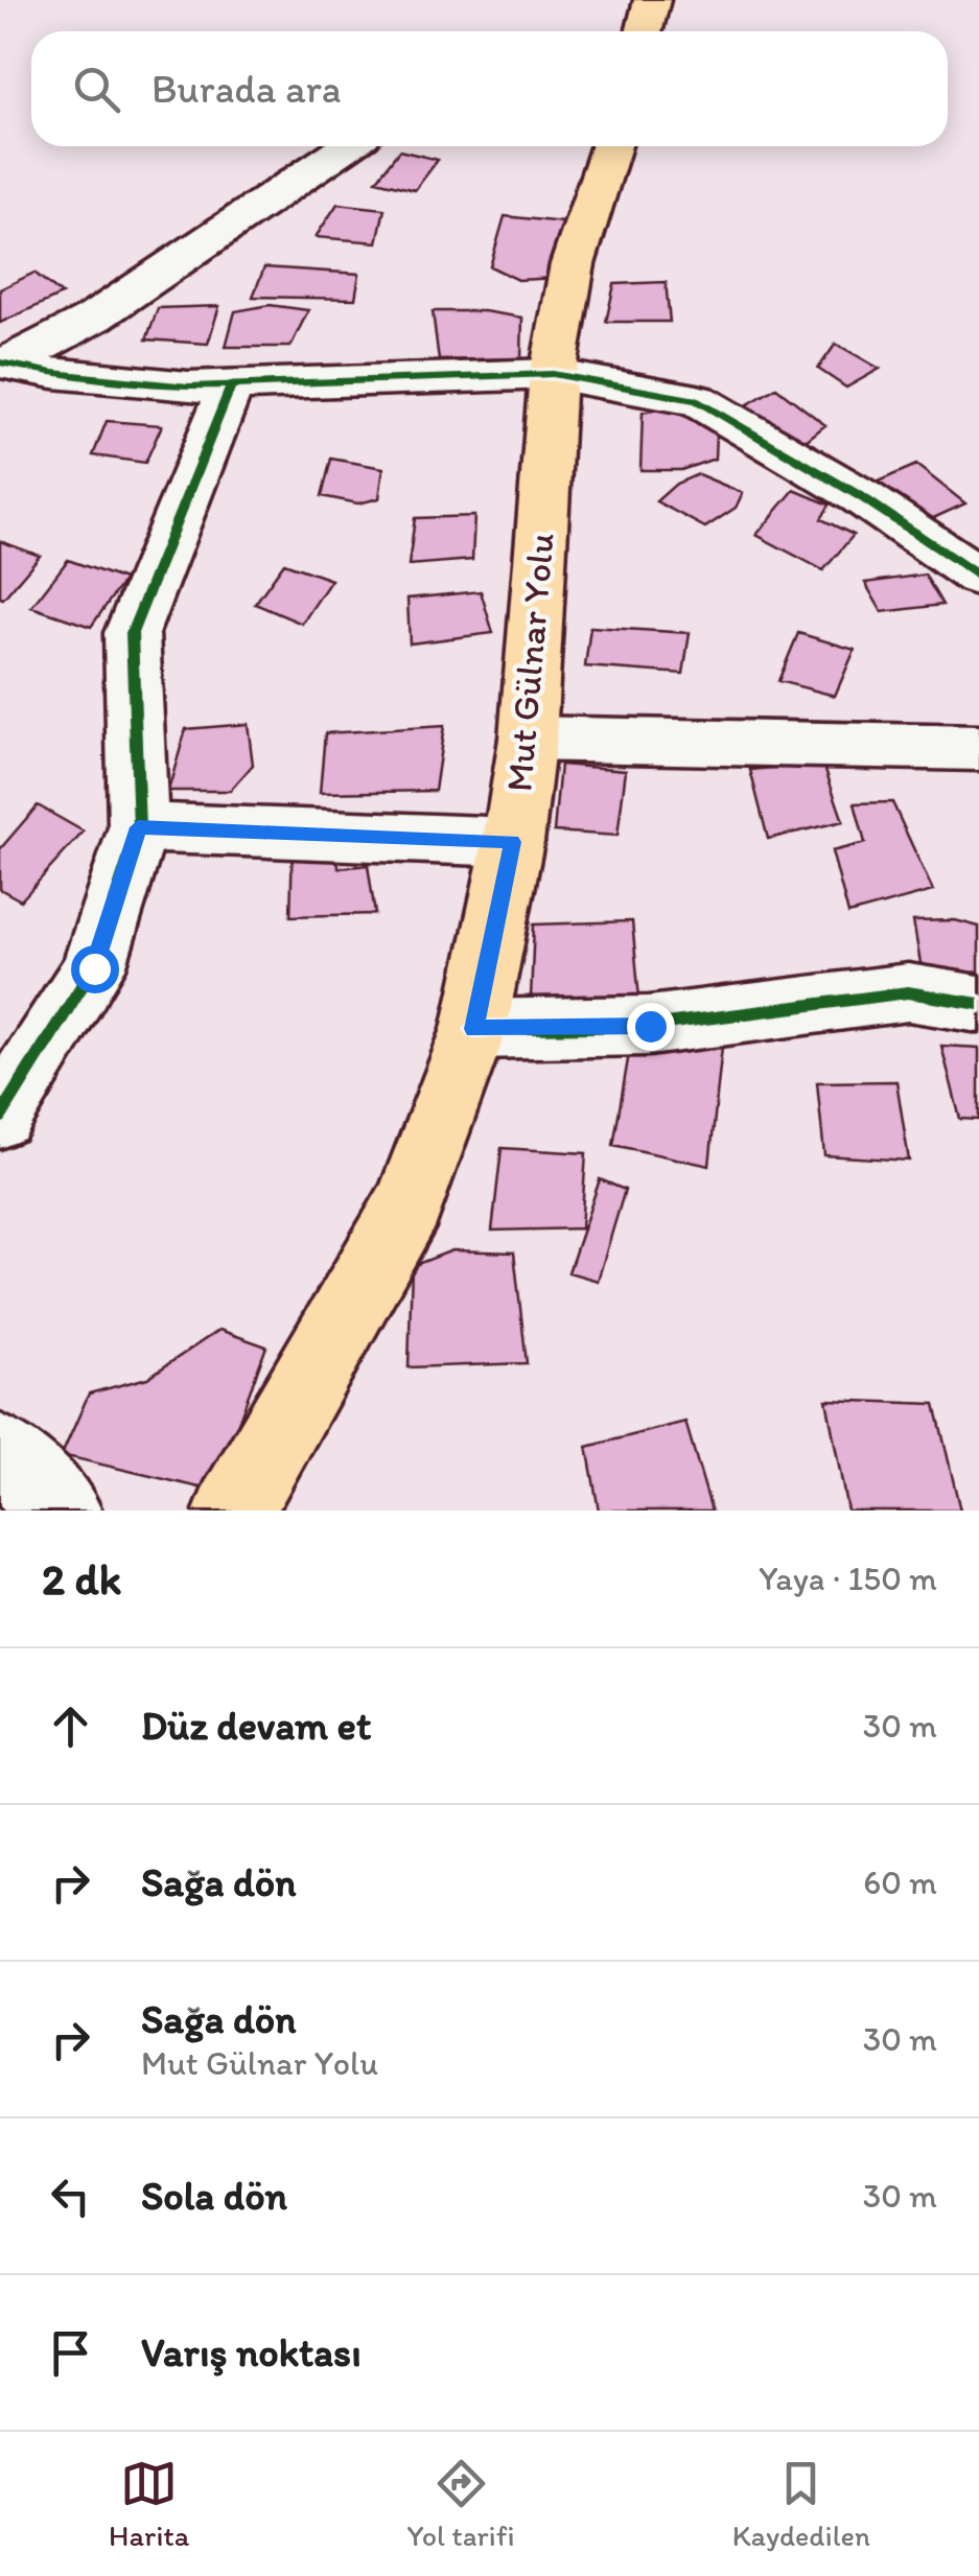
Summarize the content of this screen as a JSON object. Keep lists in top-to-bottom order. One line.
{"streets":{"main road":["Mut Gülnar Yolu"]},"page":{"search":"Burada ara","heading":["2 dk","Yaya · 150 m"],"list":[["Düz devam et","30 m"],["Sağa dön","60 m"],["Sağa dön","Mut Gülnar Yolu","30 m"],["Sola dön","30 m"],"Varış noktası"],"nav":["Harita","Yol tarifi","Kaydedilen"]}}
